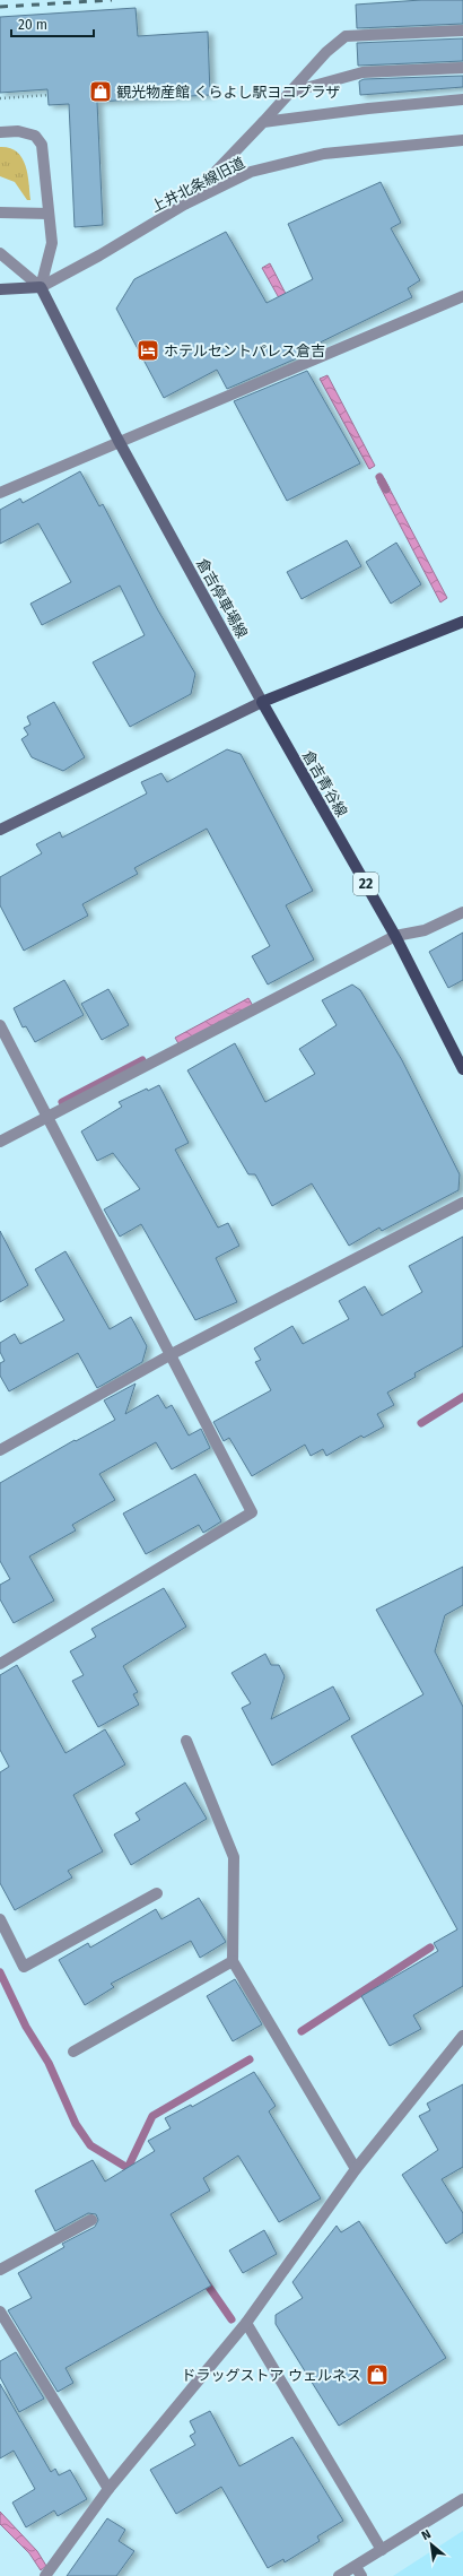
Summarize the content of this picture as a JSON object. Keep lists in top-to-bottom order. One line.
{"streets":{"main road":["倉吉停車場線","倉吉青谷線","22"],"street":["上井北条線旧道"]},"crossings":[["上井北条線旧道","倉吉停車場線"],["倉吉停車場線","倉吉青谷線"]],"places":{"shop":["観光物産館 くらよし駅ヨコプラザ","ドラッグストア ウェルネス"],"hotel":["ホテルセントパレス倉吉"]},"scale_bar":"20 m","north":"top left"}
